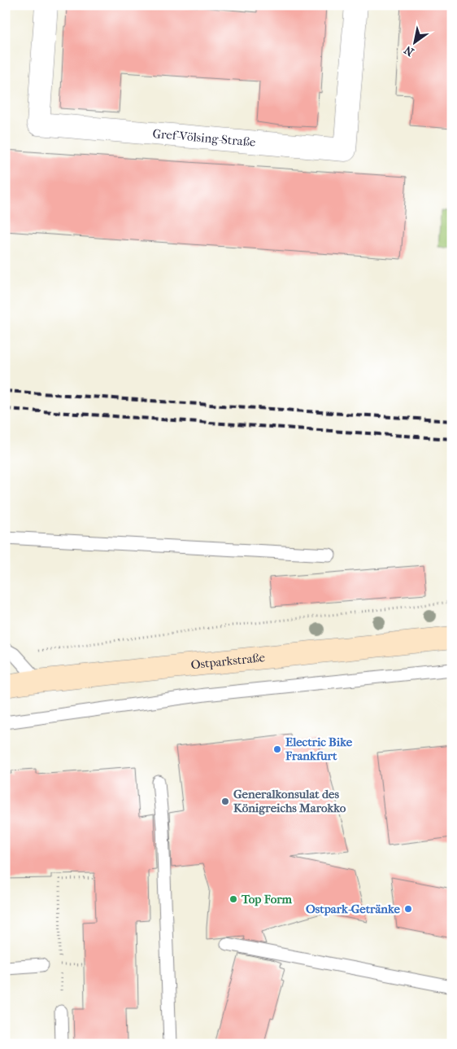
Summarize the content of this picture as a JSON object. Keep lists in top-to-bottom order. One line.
{"streets":{"street":["Gref-Völsing-Straße","Ostparkstraße"]},"places":["Electric Bike Frankfurt","Generalkonsulat des Königreichs Marokko","Top Form","Ostpark-Getränke"],"north":"bottom left"}
